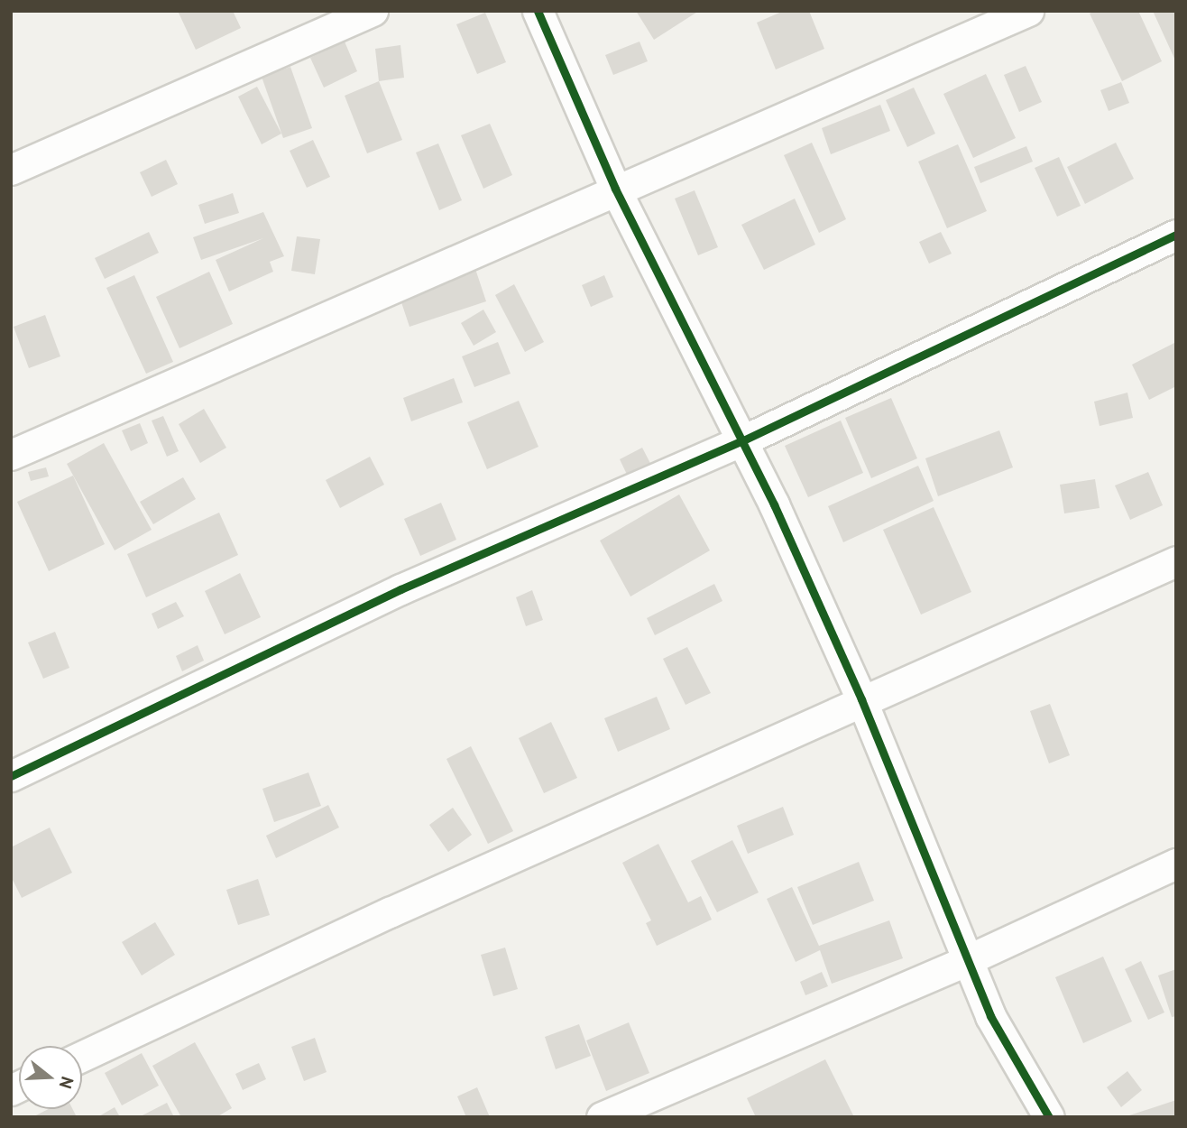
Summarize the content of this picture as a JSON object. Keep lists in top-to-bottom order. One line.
{"north":"right"}
